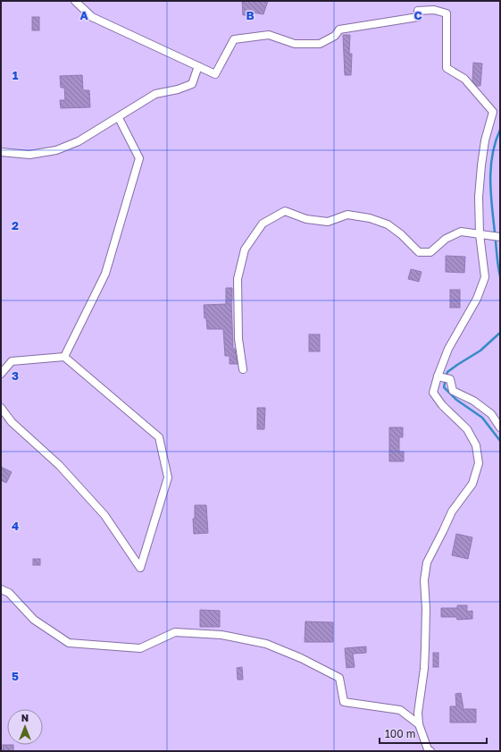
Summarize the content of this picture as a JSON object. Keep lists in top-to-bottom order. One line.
{"scale_bar":"100 m","north":"top","grid":{"columns":["A","B","C"],"rows":["1","2","3","4","5"]}}
